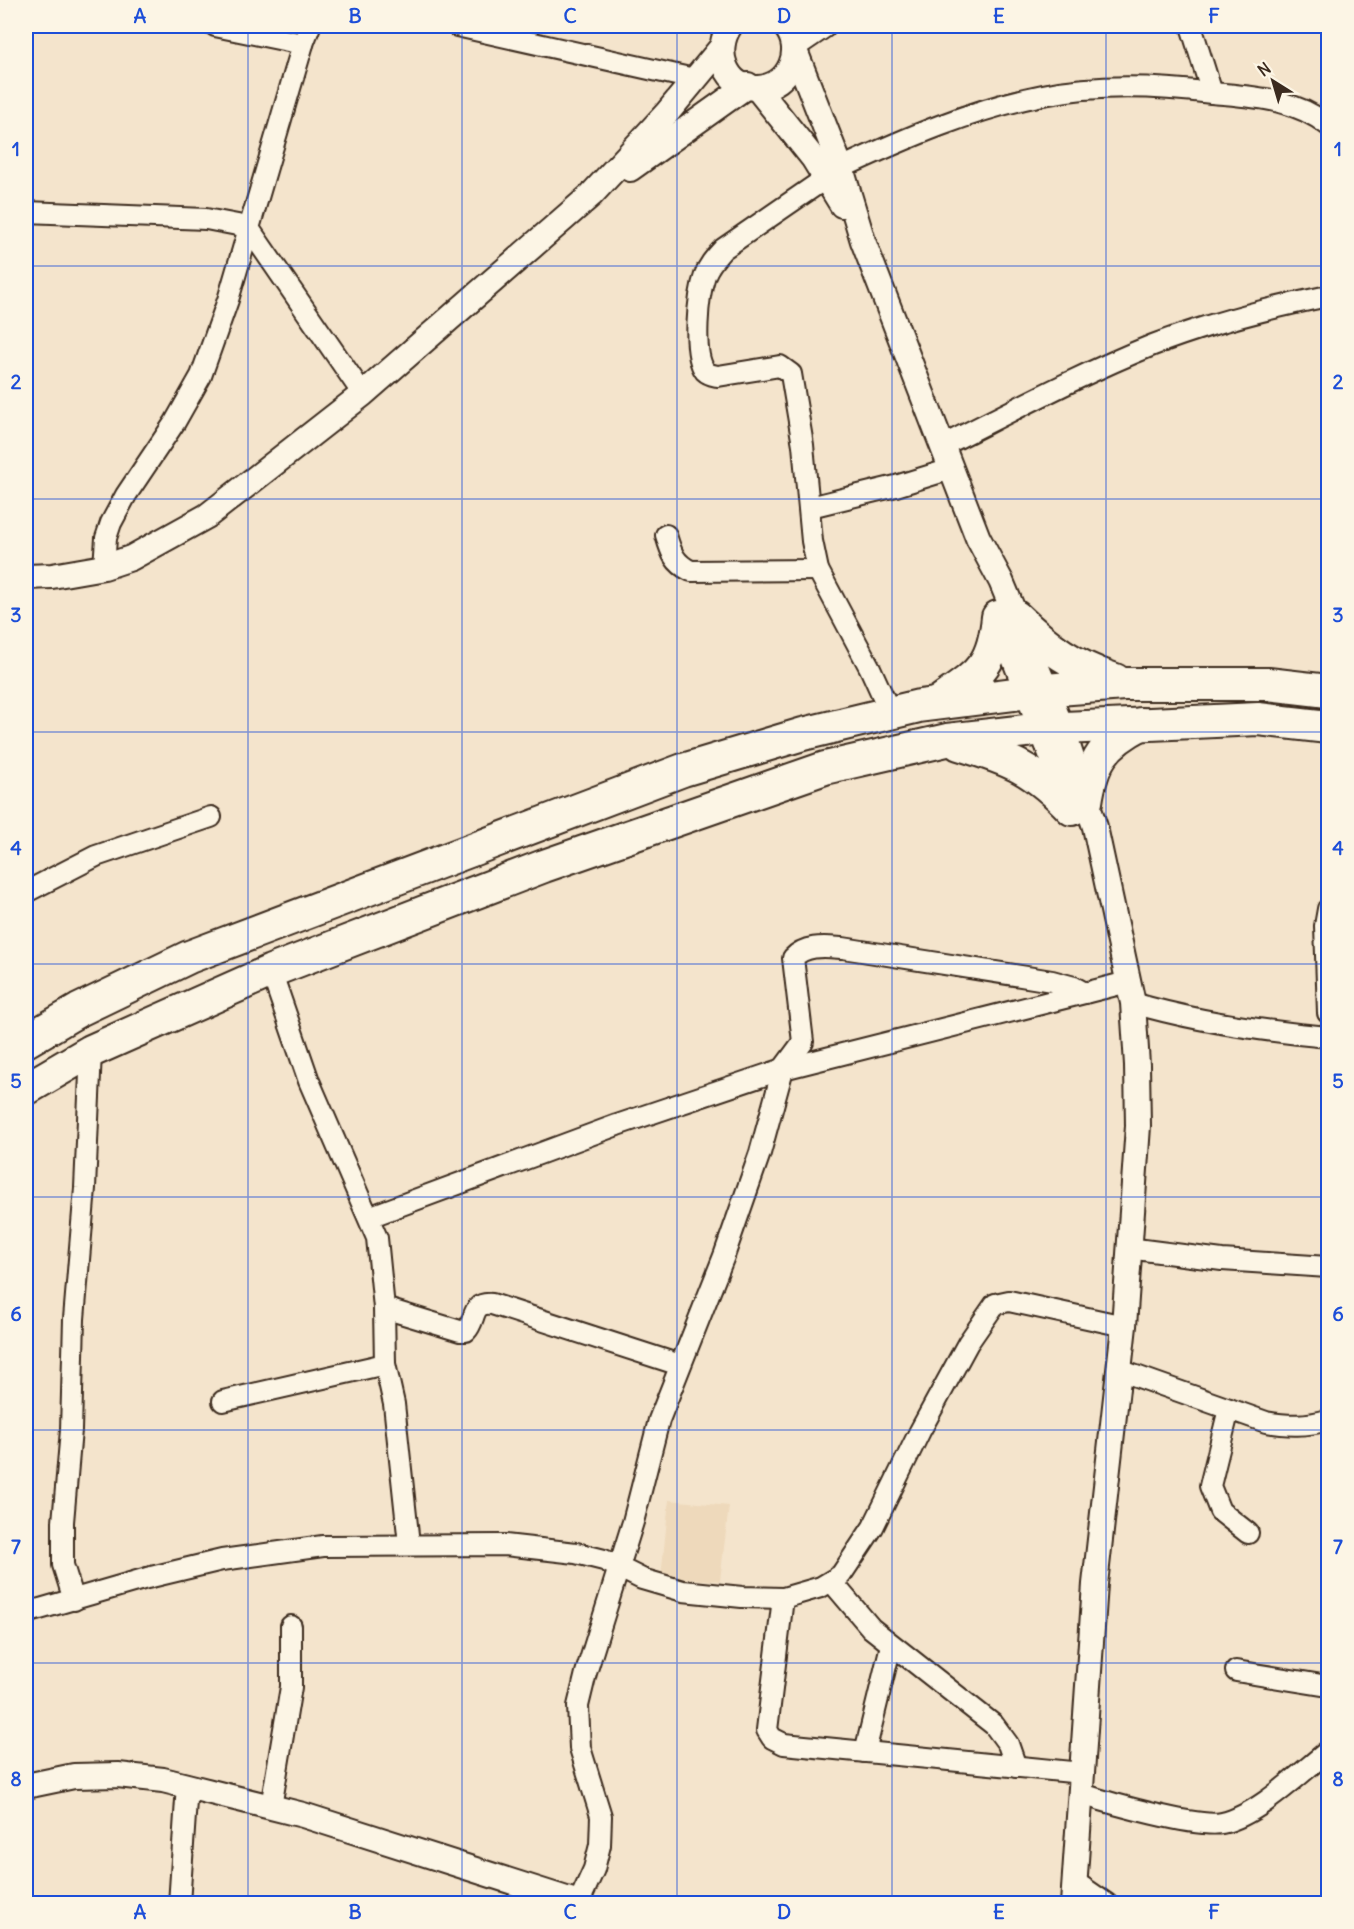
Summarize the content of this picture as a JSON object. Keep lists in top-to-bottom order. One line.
{"north":"top left","grid":{"columns":["A","B","C","D","E","F"],"rows":["1","2","3","4","5","6","7","8"]}}
